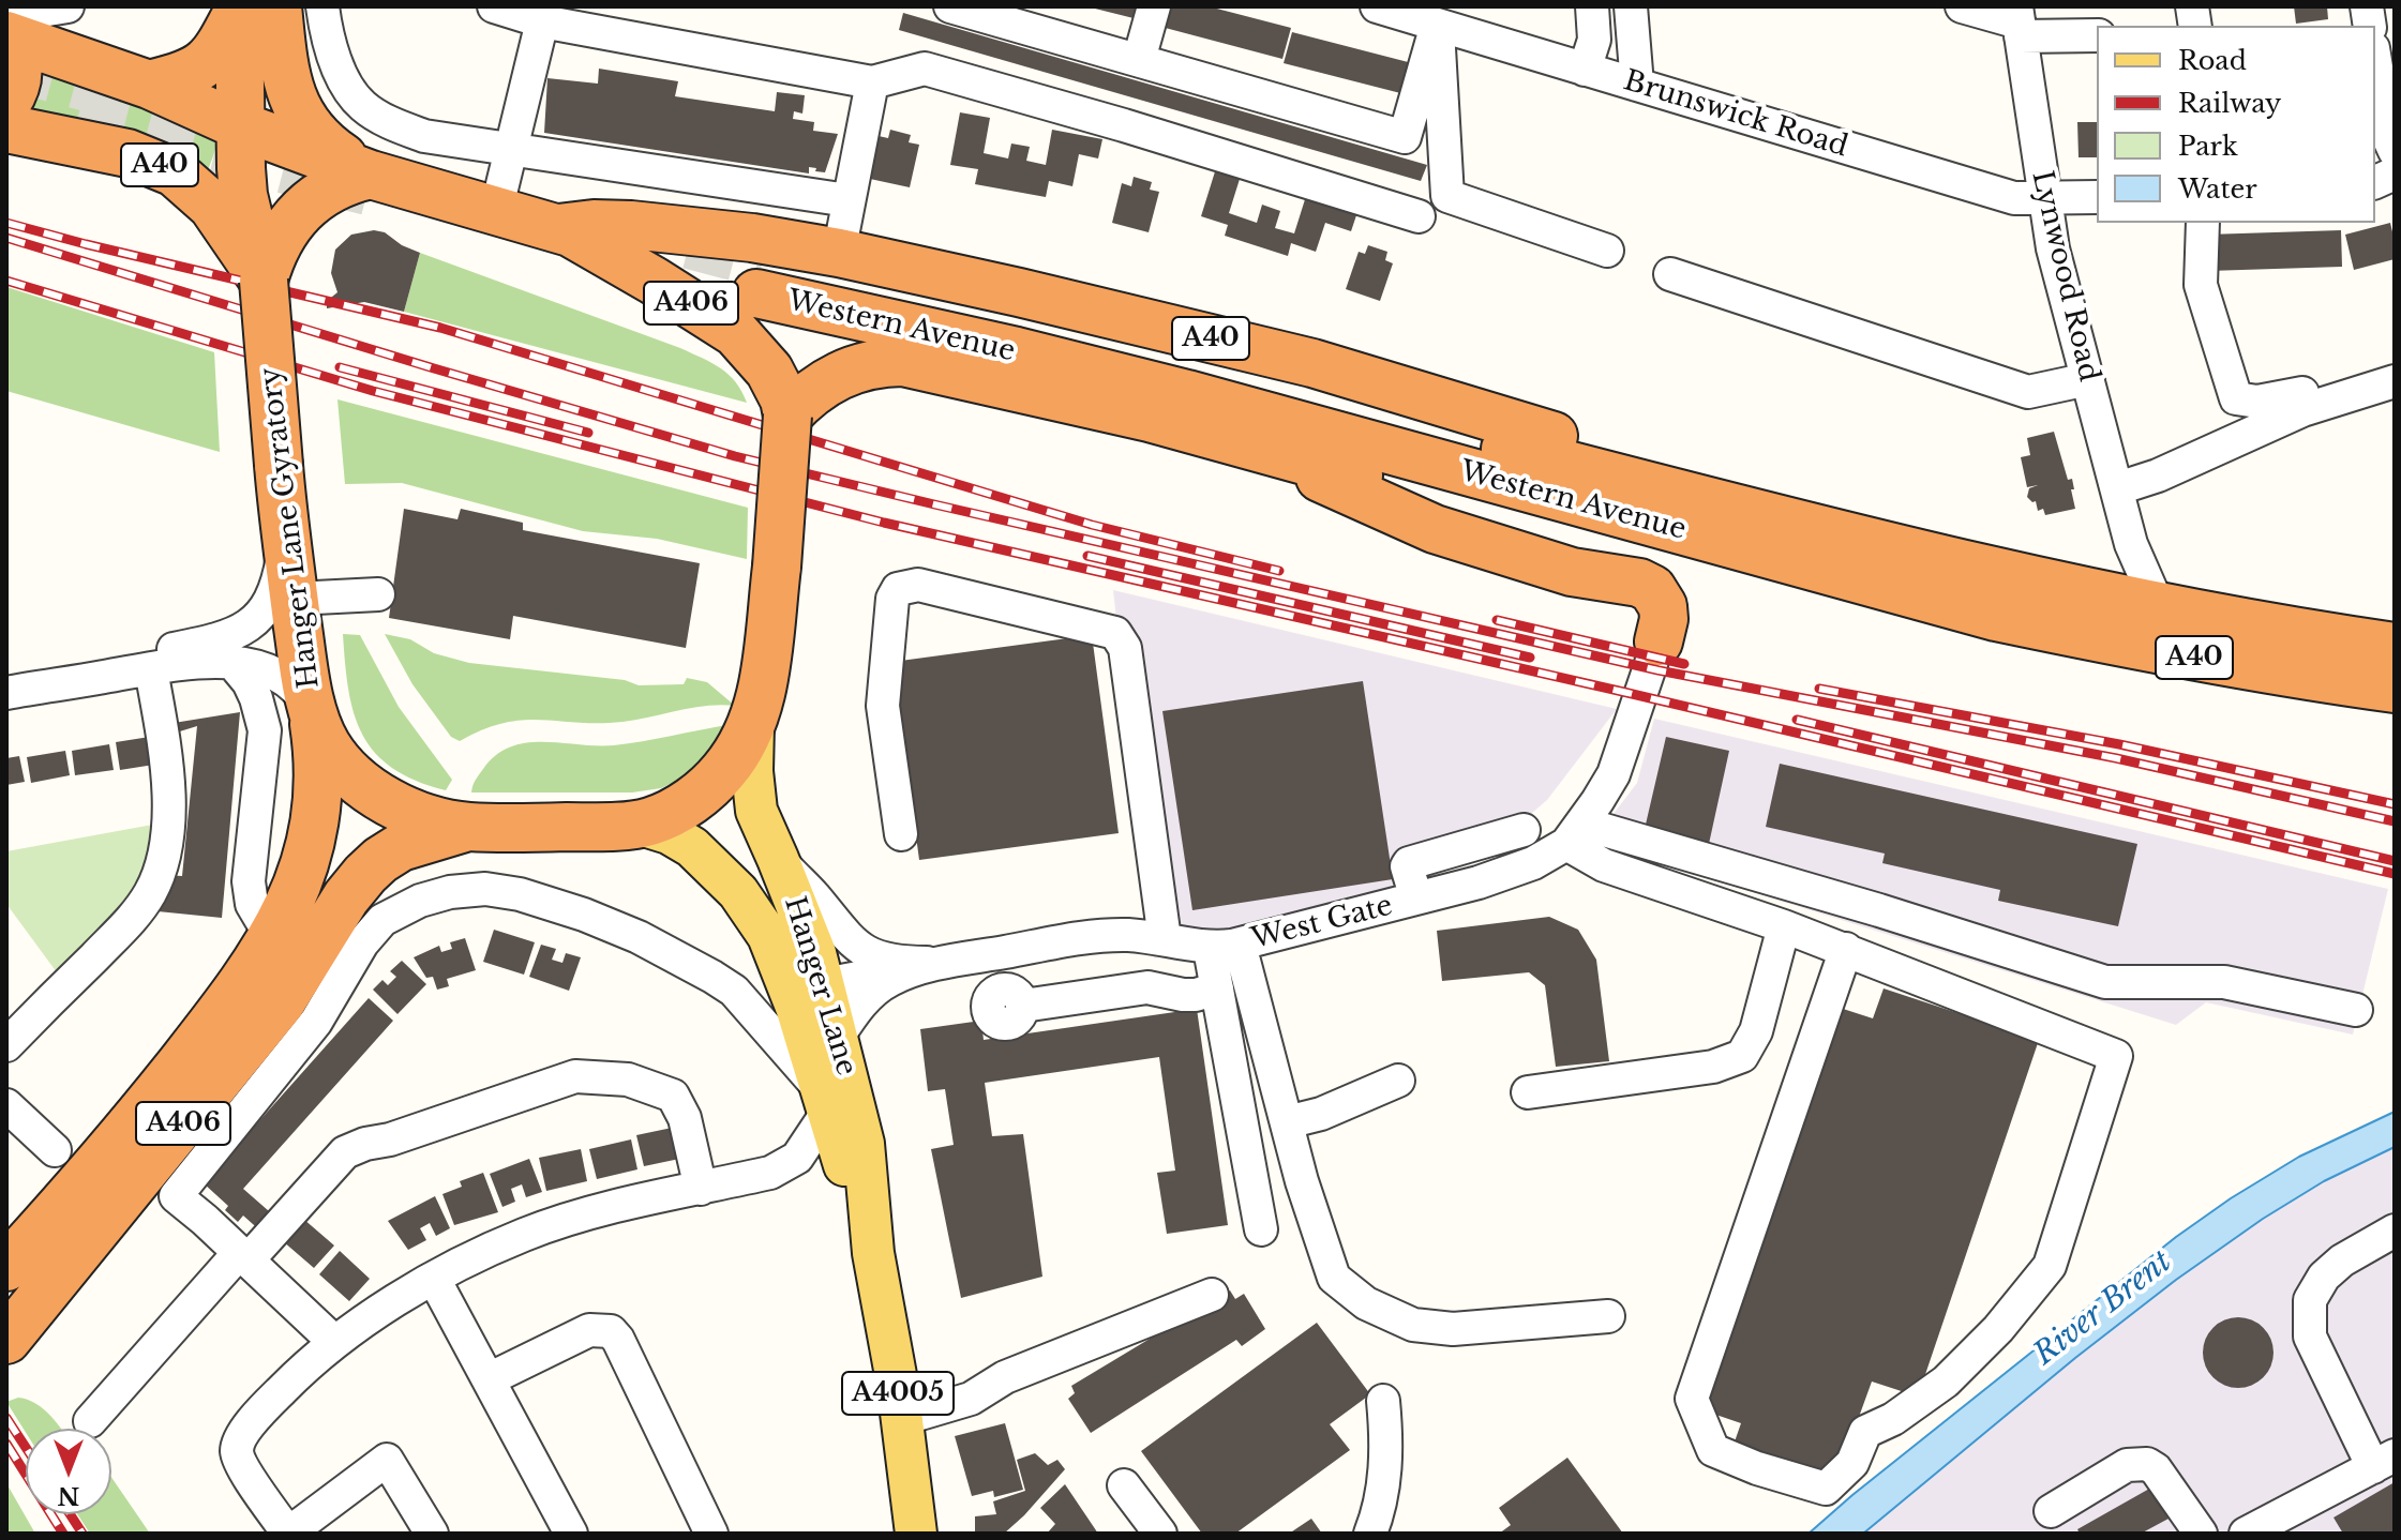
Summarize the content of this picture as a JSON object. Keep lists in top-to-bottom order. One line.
{"streets":{"highway":["A40","A406","Western Avenue","Hanger Lane Gyratory"],"main road":["Hanger Lane","A4005"],"street":["Brunswick Road","Lynwood Road","West Gate"]},"crossings":[["Brunswick Road","Lynwood Road"],["A40","A406"],["A40","Western Avenue"],["A40","Hanger Lane Gyratory"],["Lynwood Road","Western Avenue"],["A406","Hanger Lane Gyratory"],["Hanger Lane Gyratory","Hanger Lane"],["West Gate","Hanger Lane"]],"water":["River Brent"],"legend":["Road","Railway","Park","Water"],"north":"bottom"}
